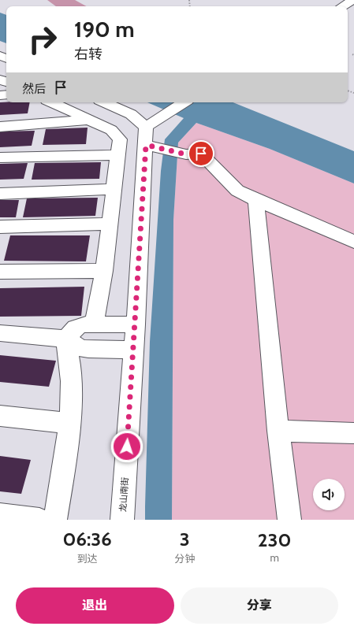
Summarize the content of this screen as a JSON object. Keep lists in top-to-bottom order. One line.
{"streets":{"street":["龙山南街"]},"page":{"turn":["190 m","右转"],"then":"然后","eta":["06:36","到达","3","分钟","230","m"],"buttons":["退出","分享"]}}
